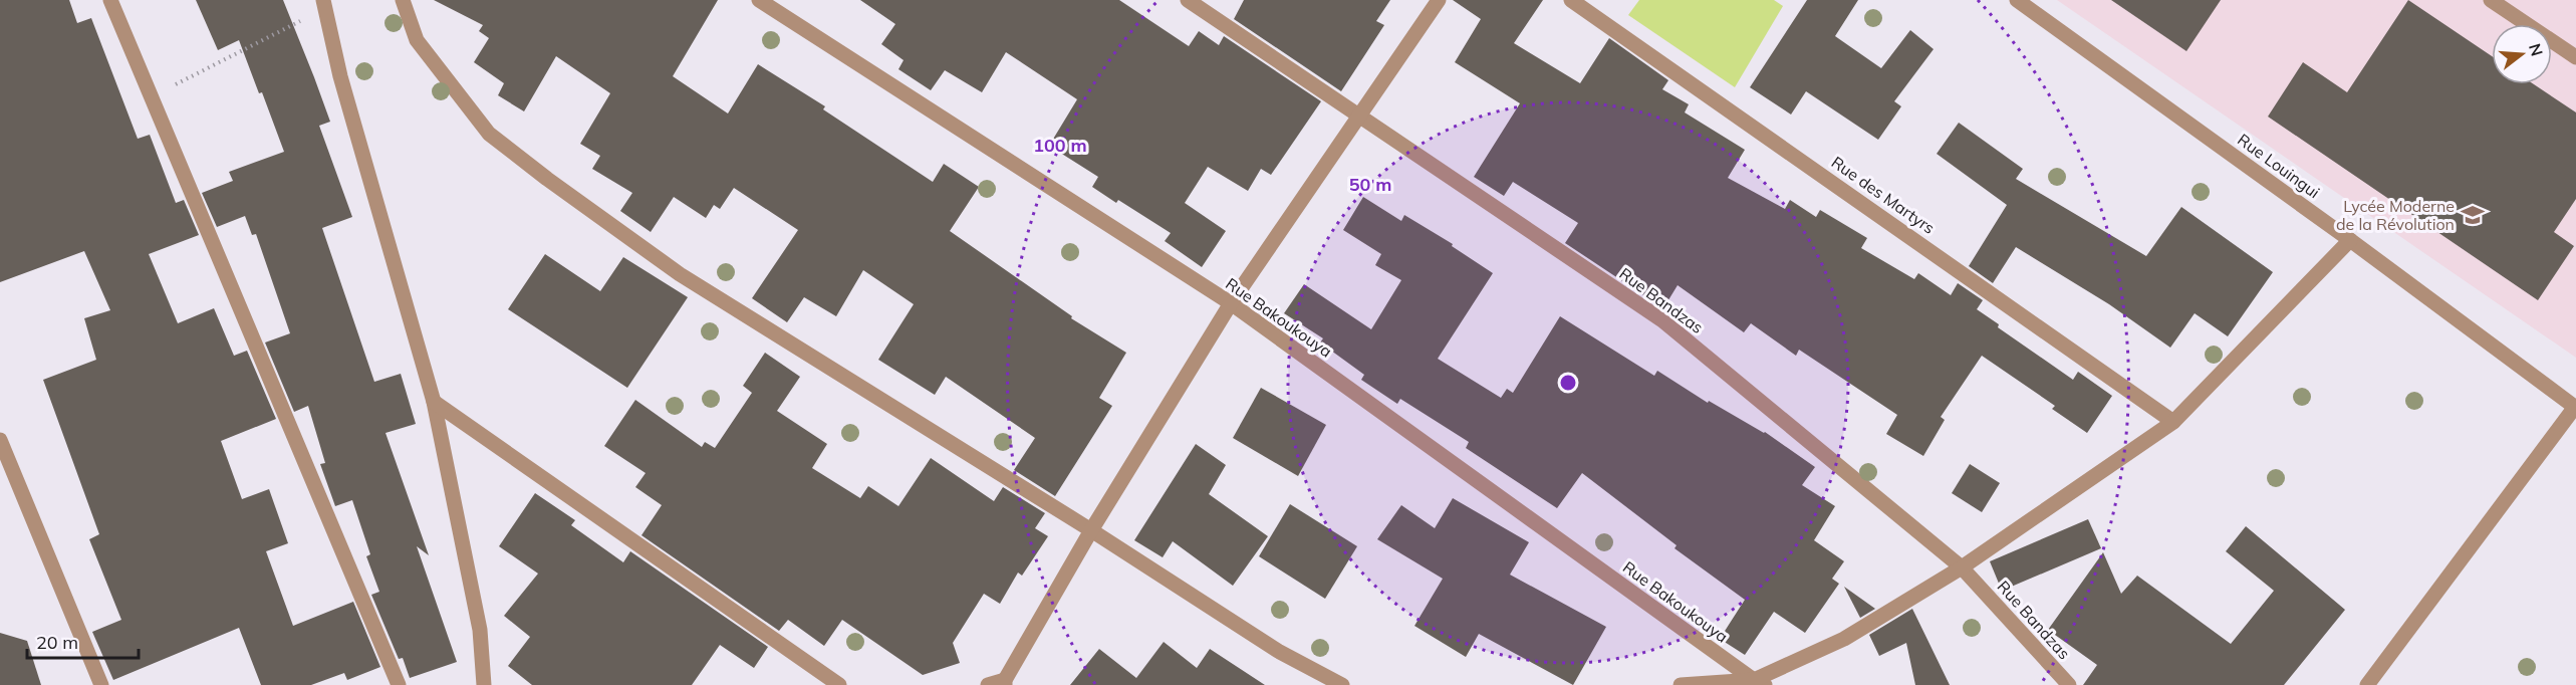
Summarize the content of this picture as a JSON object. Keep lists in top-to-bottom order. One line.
{"streets":{"street":["Rue Louingui","Rue des Martyrs","Rue Bandzas","Rue Bakoukouya"]},"places":{"school or university":["Lycée Moderne de la Révolution"]},"scale_bar":"20 m","north":"right","rings":["100 m","50 m"]}
